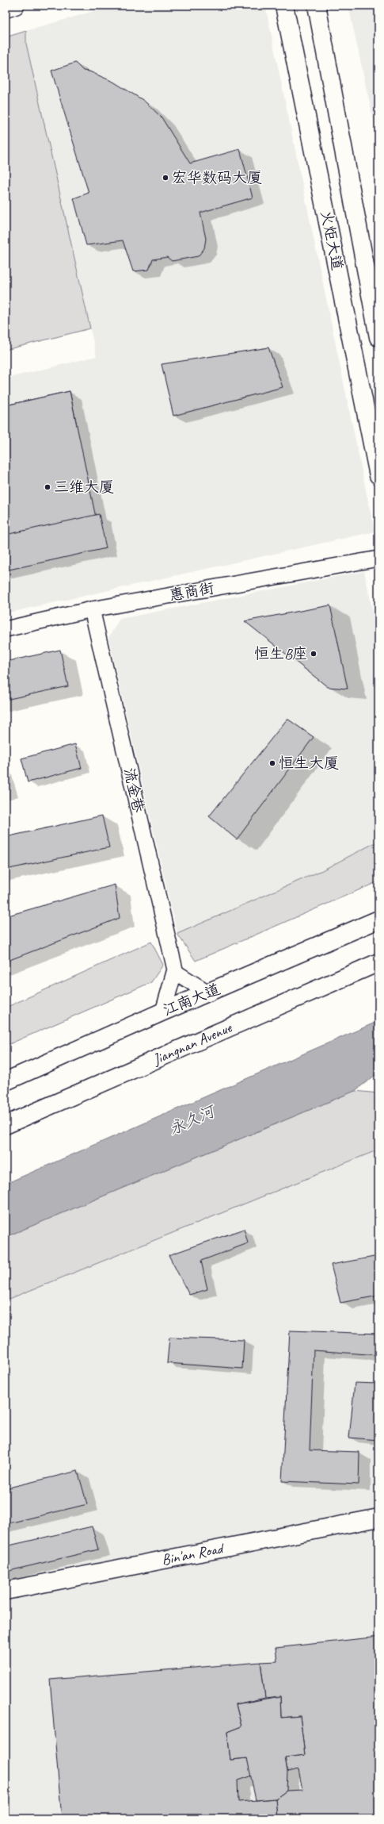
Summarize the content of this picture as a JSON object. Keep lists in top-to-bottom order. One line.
{"streets":{"main road":["火炬大道","江南大道","Jiangnan Avenue","Bin'an Road"],"street":["惠商街","流金巷"]},"crossings":[["惠商街","流金巷"],["流金巷","江南大道"]],"water":["永久河"],"places":["宏华数码大厦","三维大厦","恒生B座","恒生大厦"]}
